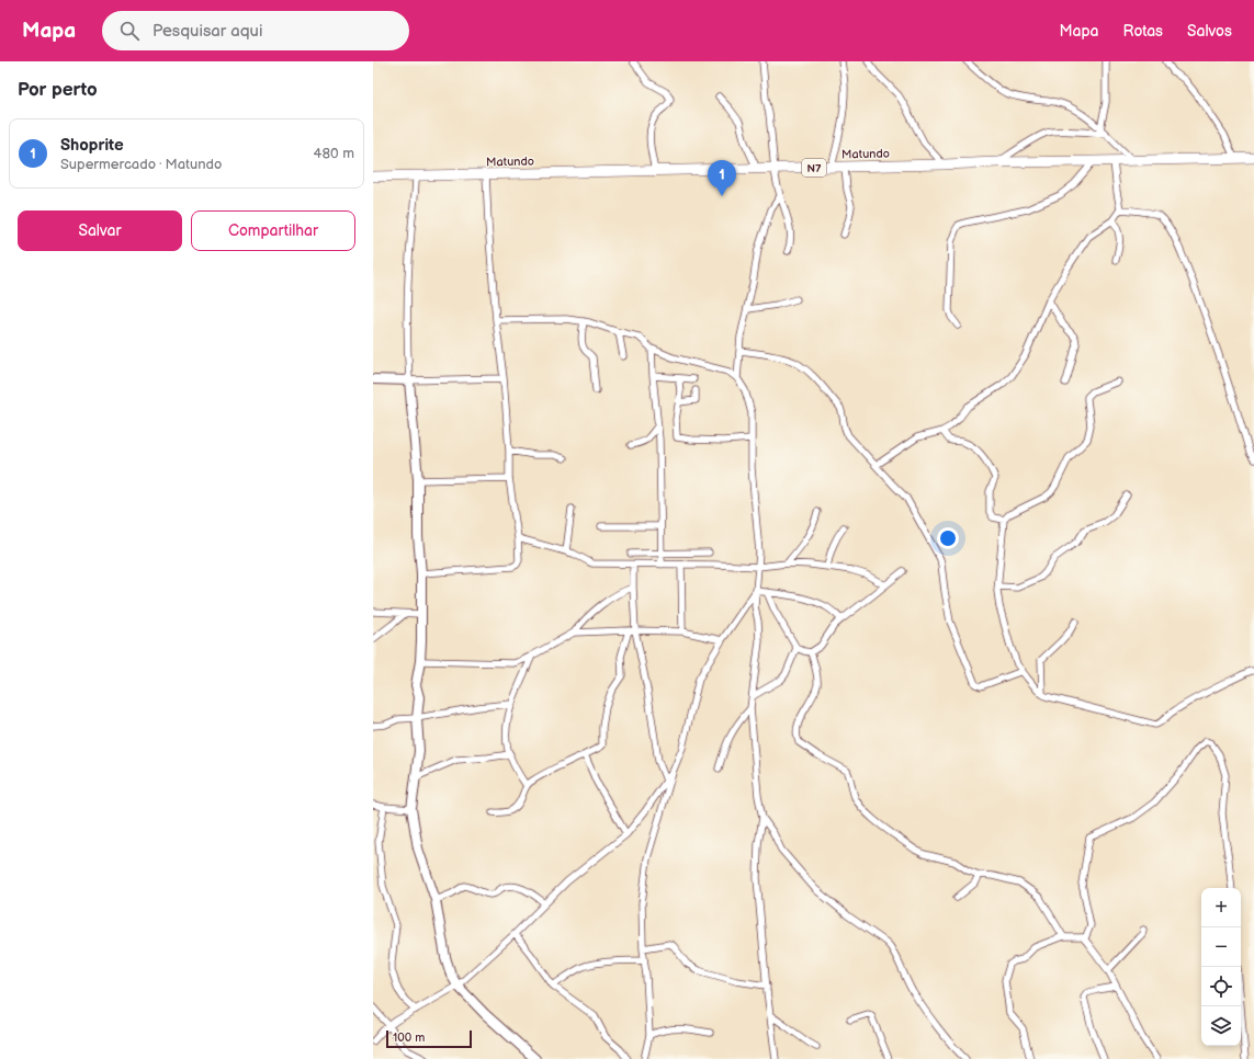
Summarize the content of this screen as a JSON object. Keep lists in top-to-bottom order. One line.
{"streets":{"main road":["Matundo","N7"]},"scale_bar":"100 m","page":{"header":"Mapa","search":"Pesquisar aqui","nav":["Mapa","Rotas","Salvos"],"heading":"Por perto","list":[{"mark":"1","name":"Shoprite","note":"Supermercado · Matundo","value":"480 m"}],"pins":"1","buttons":["Salvar","Compartilhar"],"map_buttons":["+","−"],"scale":"100 m"}}
